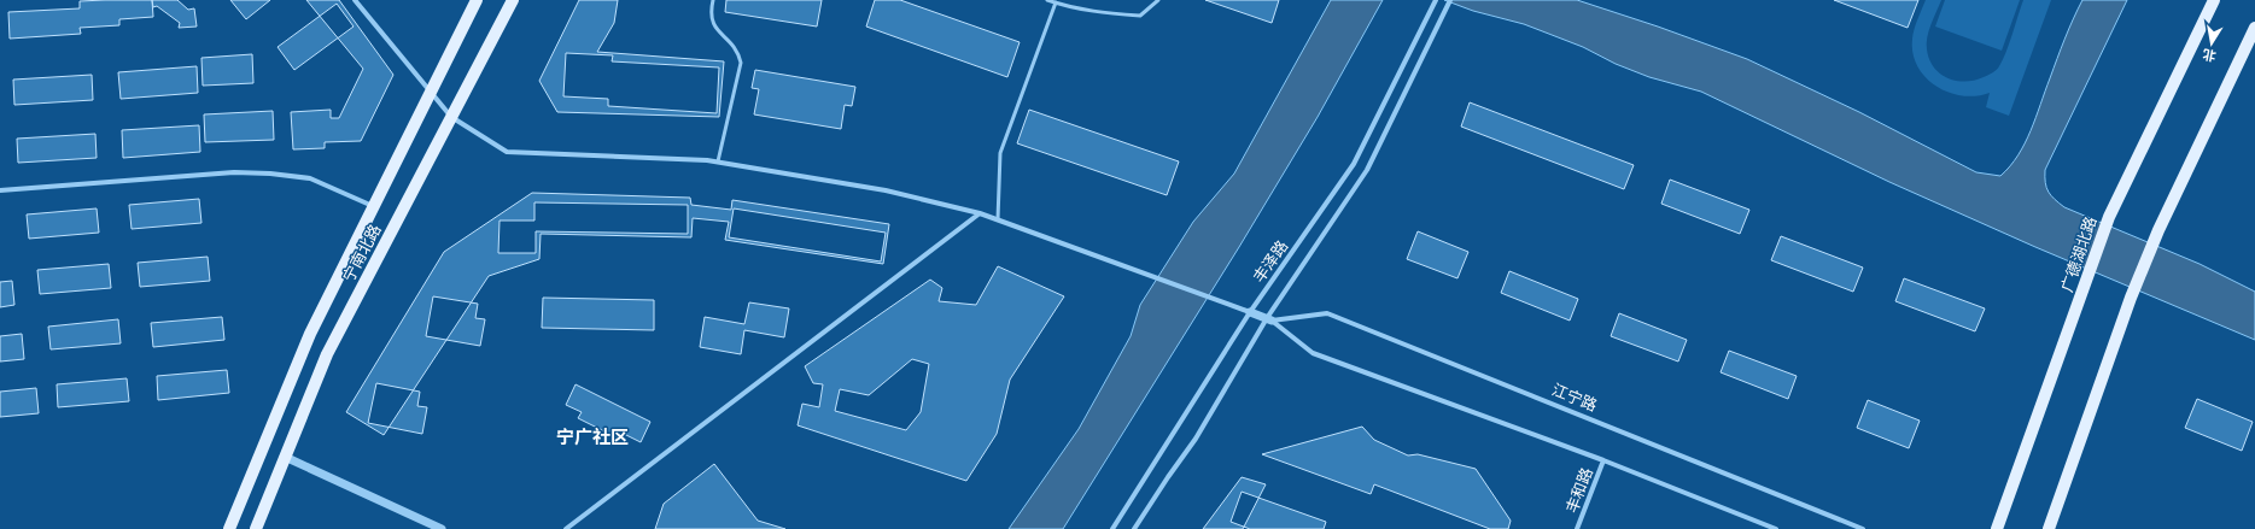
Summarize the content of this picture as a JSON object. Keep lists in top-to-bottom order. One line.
{"streets":{"main road":["宁南北路","广德湖北路"],"street":["丰泽路","江宁路","丰和路"]},"crossings":[["丰泽路","江宁路"],["江宁路","丰和路"]],"districts":["宁广社区"],"north":"bottom"}
